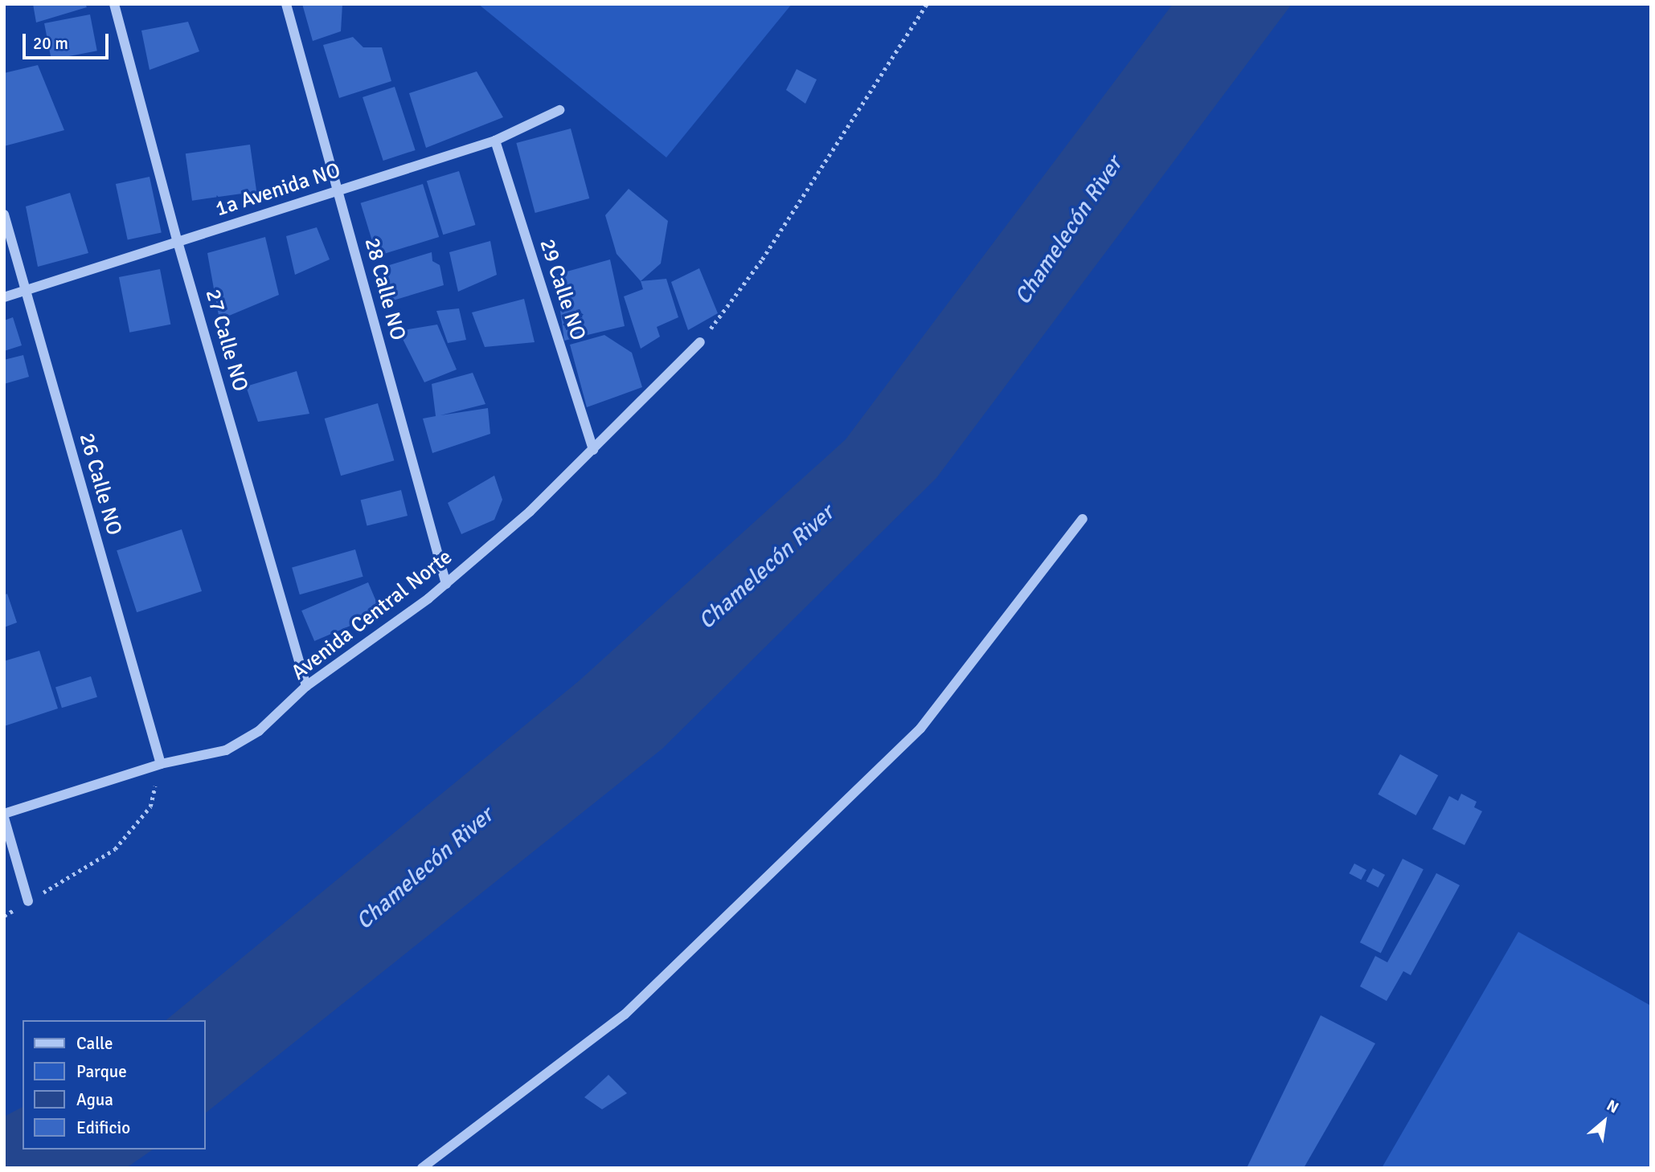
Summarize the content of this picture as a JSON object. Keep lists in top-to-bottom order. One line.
{"streets":{"street":["1a Avenida NO","28 Calle NO","29 Calle NO","27 Calle NO","26 Calle NO","Avenida Central Norte"]},"crossings":[["1a Avenida NO","28 Calle NO"],["1a Avenida NO","29 Calle NO"],["1a Avenida NO","27 Calle NO"],["1a Avenida NO","26 Calle NO"],["28 Calle NO","Avenida Central Norte"],["29 Calle NO","Avenida Central Norte"],["27 Calle NO","Avenida Central Norte"],["26 Calle NO","Avenida Central Norte"]],"water":["Chamelecón River"],"legend":["Calle","Parque","Agua","Edificio"],"scale_bar":"20 m","north":"top right"}
